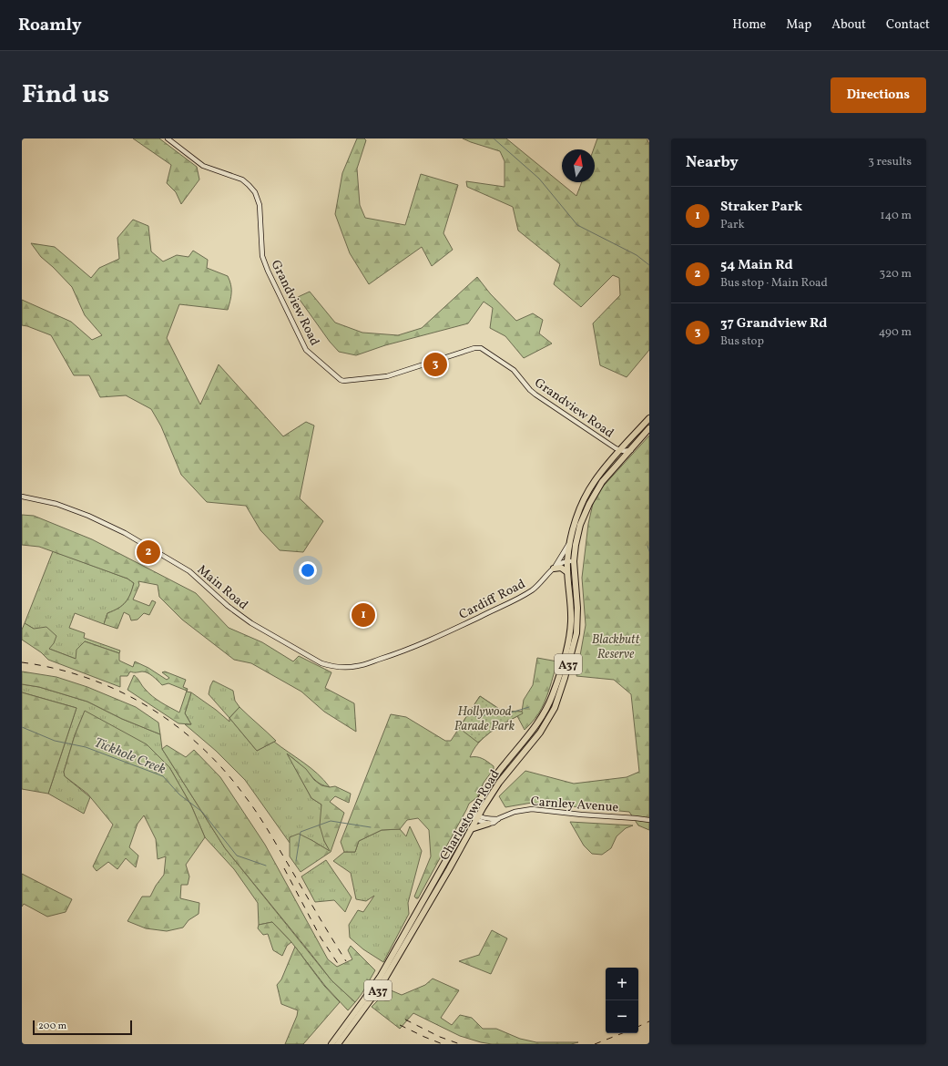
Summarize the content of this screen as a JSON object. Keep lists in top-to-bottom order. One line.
{"streets":{"highway":["A37","Charlestown Road"],"main road":["Grandview Road","Main Road","Cardiff Road","Carnley Avenue"]},"crossings":[["Grandview Road","A37"],["Main Road","Cardiff Road"],["Cardiff Road","A37"],["Cardiff Road","Charlestown Road"],["A37","Charlestown Road"],["Carnley Avenue","Charlestown Road"]],"water":["Tickhole Creek"],"parks":["Blackbutt Reserve","Hollywood Parade Park"],"scale_bar":"200 m","north":"top","page":{"header":"Roamly","nav":["Home","Map","About","Contact"],"title":"Find us","buttons":"Directions","heading":["Nearby","3 results"],"list":[{"mark":"1","name":"Straker Park","note":"Park","value":"140 m"},{"mark":"2","name":"54 Main Rd","note":"Bus stop · Main Road","value":"320 m"},{"mark":"3","name":"37 Grandview Rd","note":"Bus stop","value":"490 m"}],"pins":["3","2","1"],"map_buttons":["+","−"],"scale":"200 m"}}
